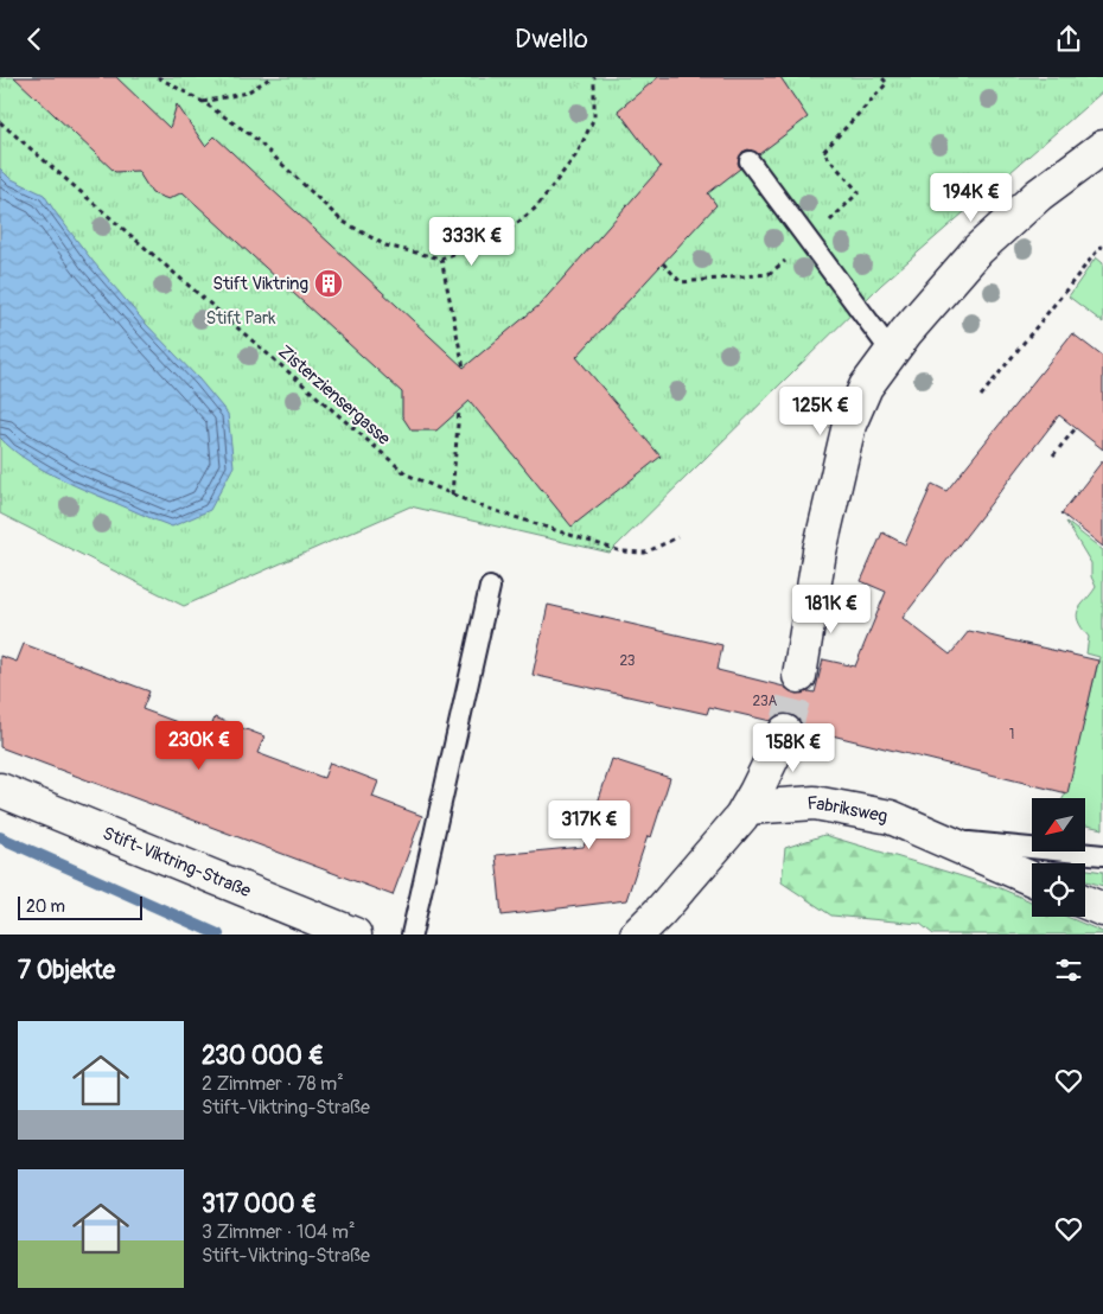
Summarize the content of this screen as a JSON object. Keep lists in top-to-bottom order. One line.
{"streets":{"street":["Fabriksweg","Stift-Viktring-Straße"],"path":["Zisterziensergasse"]},"parks":["Stift Park"],"places":{"building":["Stift Viktring"]},"house_numbers":["23","23A","1"],"scale_bar":"20 m","north":"bottom left","page":{"header":"Dwello","price":["194K €","333K €","125K €","181K €","230K €","158K €","317K €"],"scale":"20 m","heading":"7 Objekte","list":[{"name":"230 000 €","note":"2 Zimmer · 78 m² · Stift-Viktring-Straße"},{"name":"317 000 €","note":"3 Zimmer · 104 m² · Stift-Viktring-Straße"}]}}
